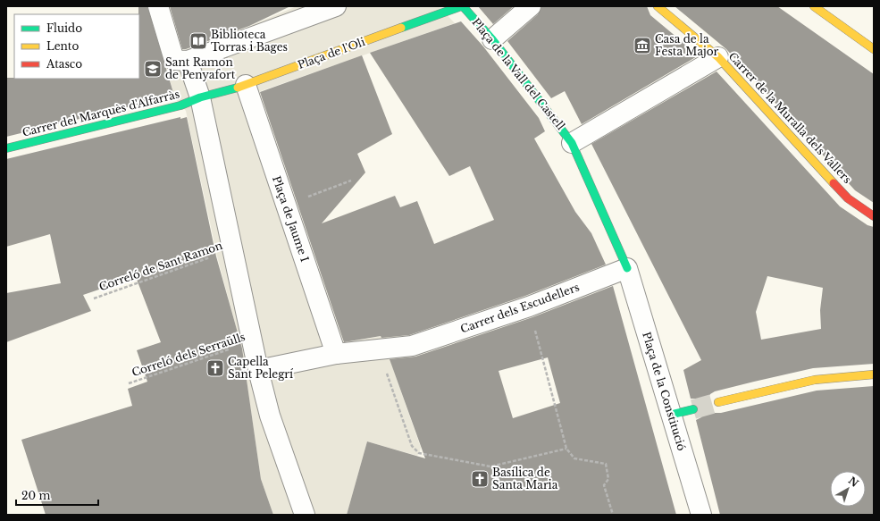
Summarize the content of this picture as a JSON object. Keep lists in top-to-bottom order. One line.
{"streets":{"street":["Plaça de l'Oli","Plaça de la Vall del Castell","Carrer del Marquès d'Alfarràs","Carrer de la Muralla dels Vallers","Plaça de Jaume I","Carrer dels Escudellers","Plaça de la Constitució"],"path":["Correló de Sant Ramon","Correló dels Serraülls"]},"crossings":[["Plaça de l'Oli","Plaça de la Vall del Castell"],["Plaça de l'Oli","Carrer del Marquès d'Alfarràs"],["Plaça de l'Oli","Plaça de Jaume I"],["Plaça de la Vall del Castell","Carrer dels Escudellers"],["Plaça de la Vall del Castell","Plaça de la Constitució"],["Carrer dels Escudellers","Plaça de la Constitució"]],"places":{"library":["Biblioteca Torras i Bages"],"museum":["Casa de la Festa Major"],"school or university":["Sant Ramon de Penyafort"],"church":["Capella Sant Pelegrí","Basílica de Santa Maria"]},"legend":["Fluido","Lento","Atasco"],"scale_bar":"20 m","north":"top right"}
